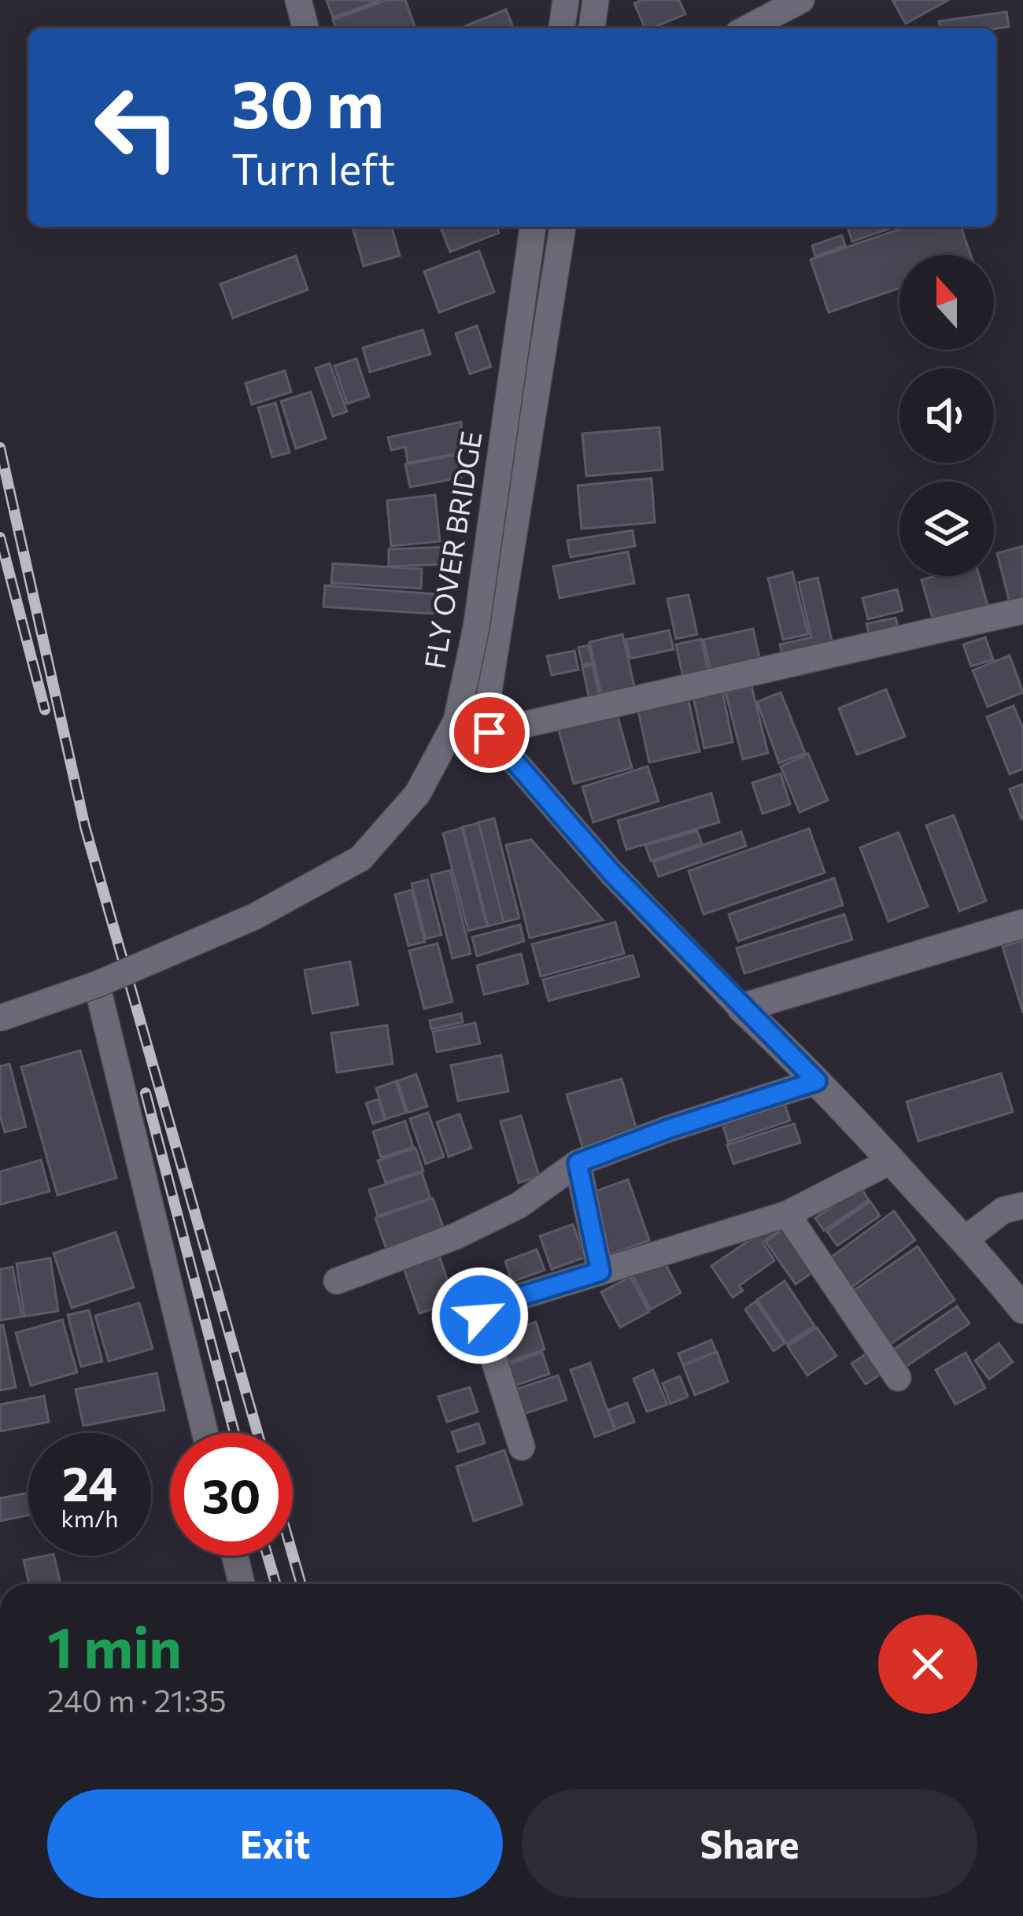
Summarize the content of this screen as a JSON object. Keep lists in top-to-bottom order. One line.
{"streets":{"street":["FLY OVER BRIDGE"]},"north":"top","page":{"turn":["30 m","Turn left"],"speed":"24 km/h","limit":"30","heading":["1 min","240 m · 21:35"],"buttons":["Exit","Share"]}}
